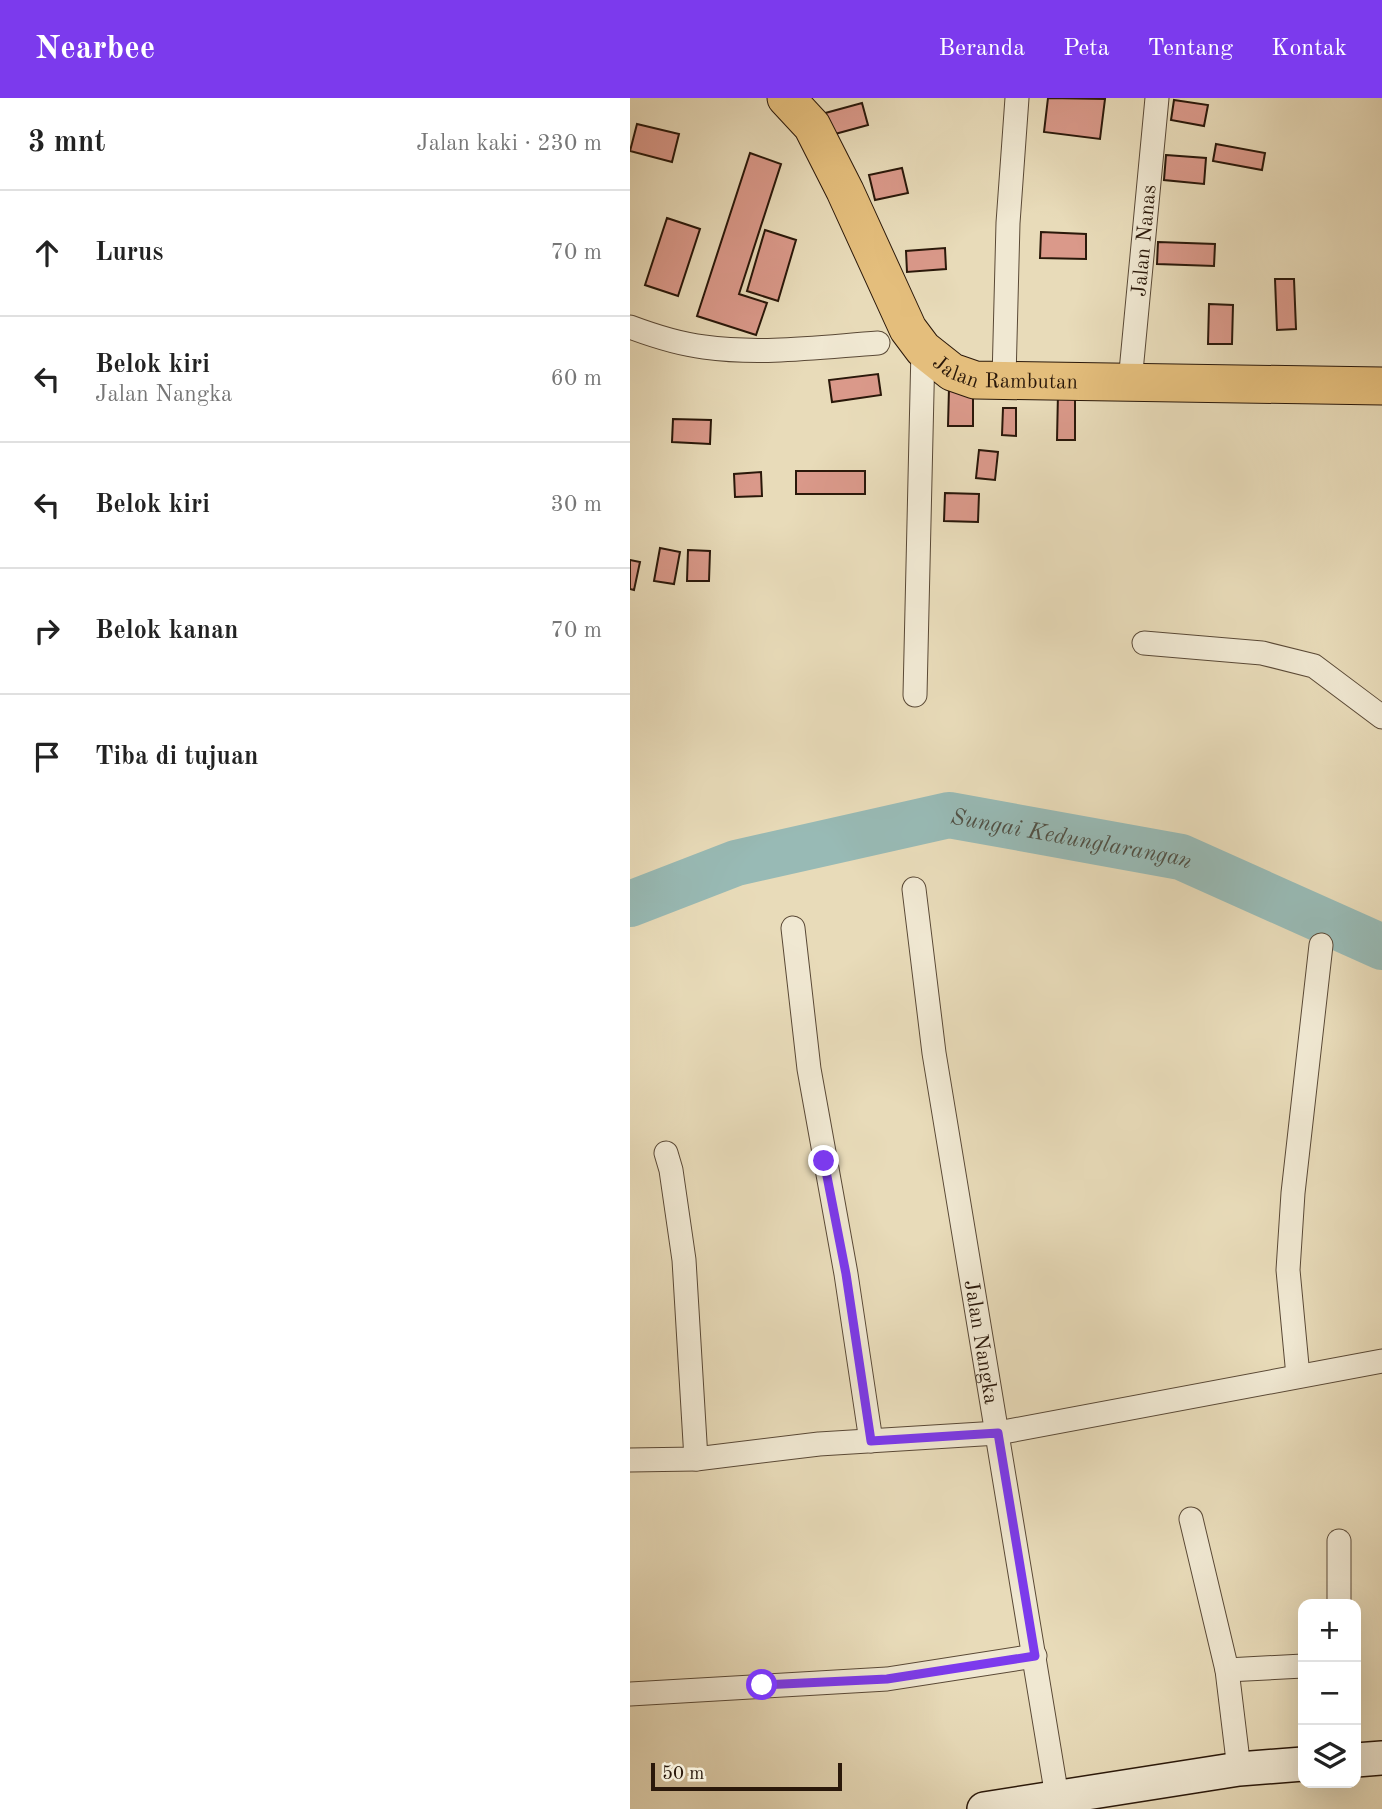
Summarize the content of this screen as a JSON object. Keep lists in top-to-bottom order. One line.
{"streets":{"main road":["Jalan Rambutan"],"street":["Jalan Nanas","Jalan Nangka"]},"crossings":[["Jalan Nanas","Jalan Rambutan"]],"water":["Sungai Kedunglarangan"],"scale_bar":"50 m","page":{"header":"Nearbee","nav":["Beranda","Peta","Tentang","Kontak"],"heading":["3 mnt","Jalan kaki · 230 m"],"list":[["Lurus","70 m"],["Belok kiri","Jalan Nangka","60 m"],["Belok kiri","30 m"],["Belok kanan","70 m"],"Tiba di tujuan"],"map_buttons":["+","−"],"scale":"50 m"}}
